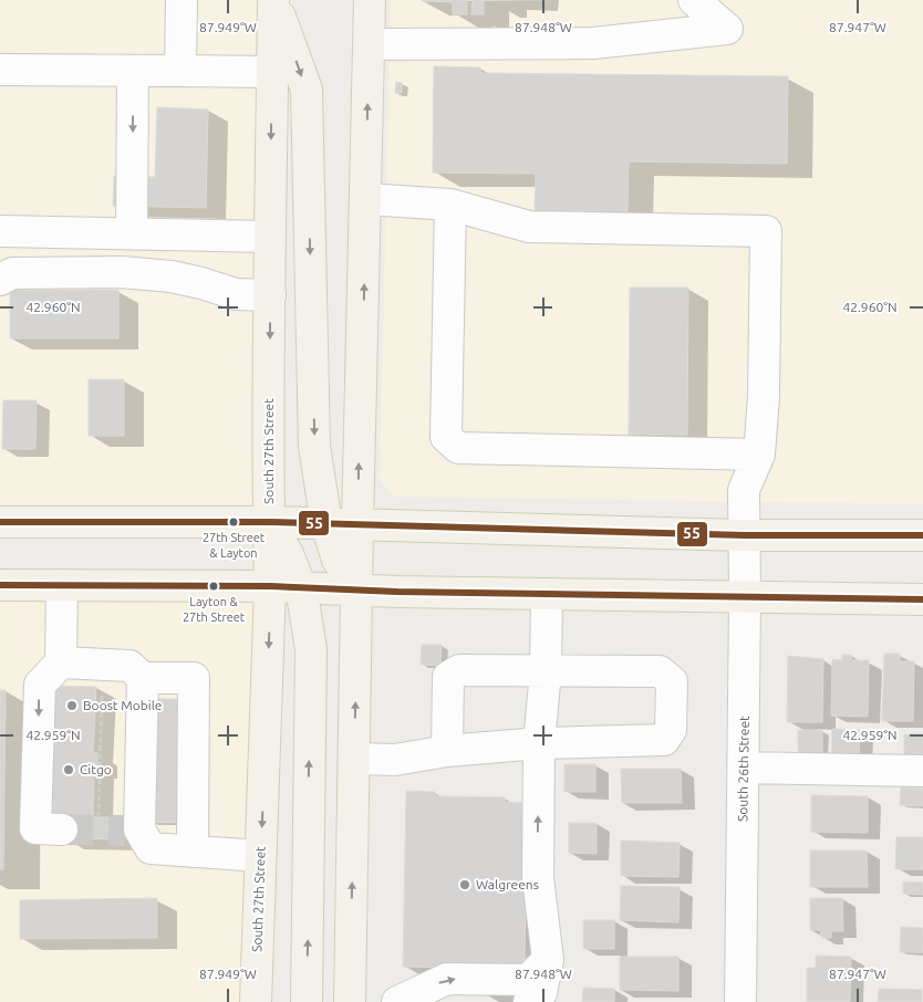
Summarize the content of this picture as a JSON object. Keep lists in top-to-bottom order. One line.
{"streets":{"main road":["South 27th Street"],"street":["South 26th Street"]},"places":["27th Street & Layton","Layton & 27th Street","Boost Mobile","Citgo","Walgreens"],"lines":["transit line 55"],"coordinates":["87.949°W","87.948°W","87.947°W","42.960°N","42.959°N"]}
